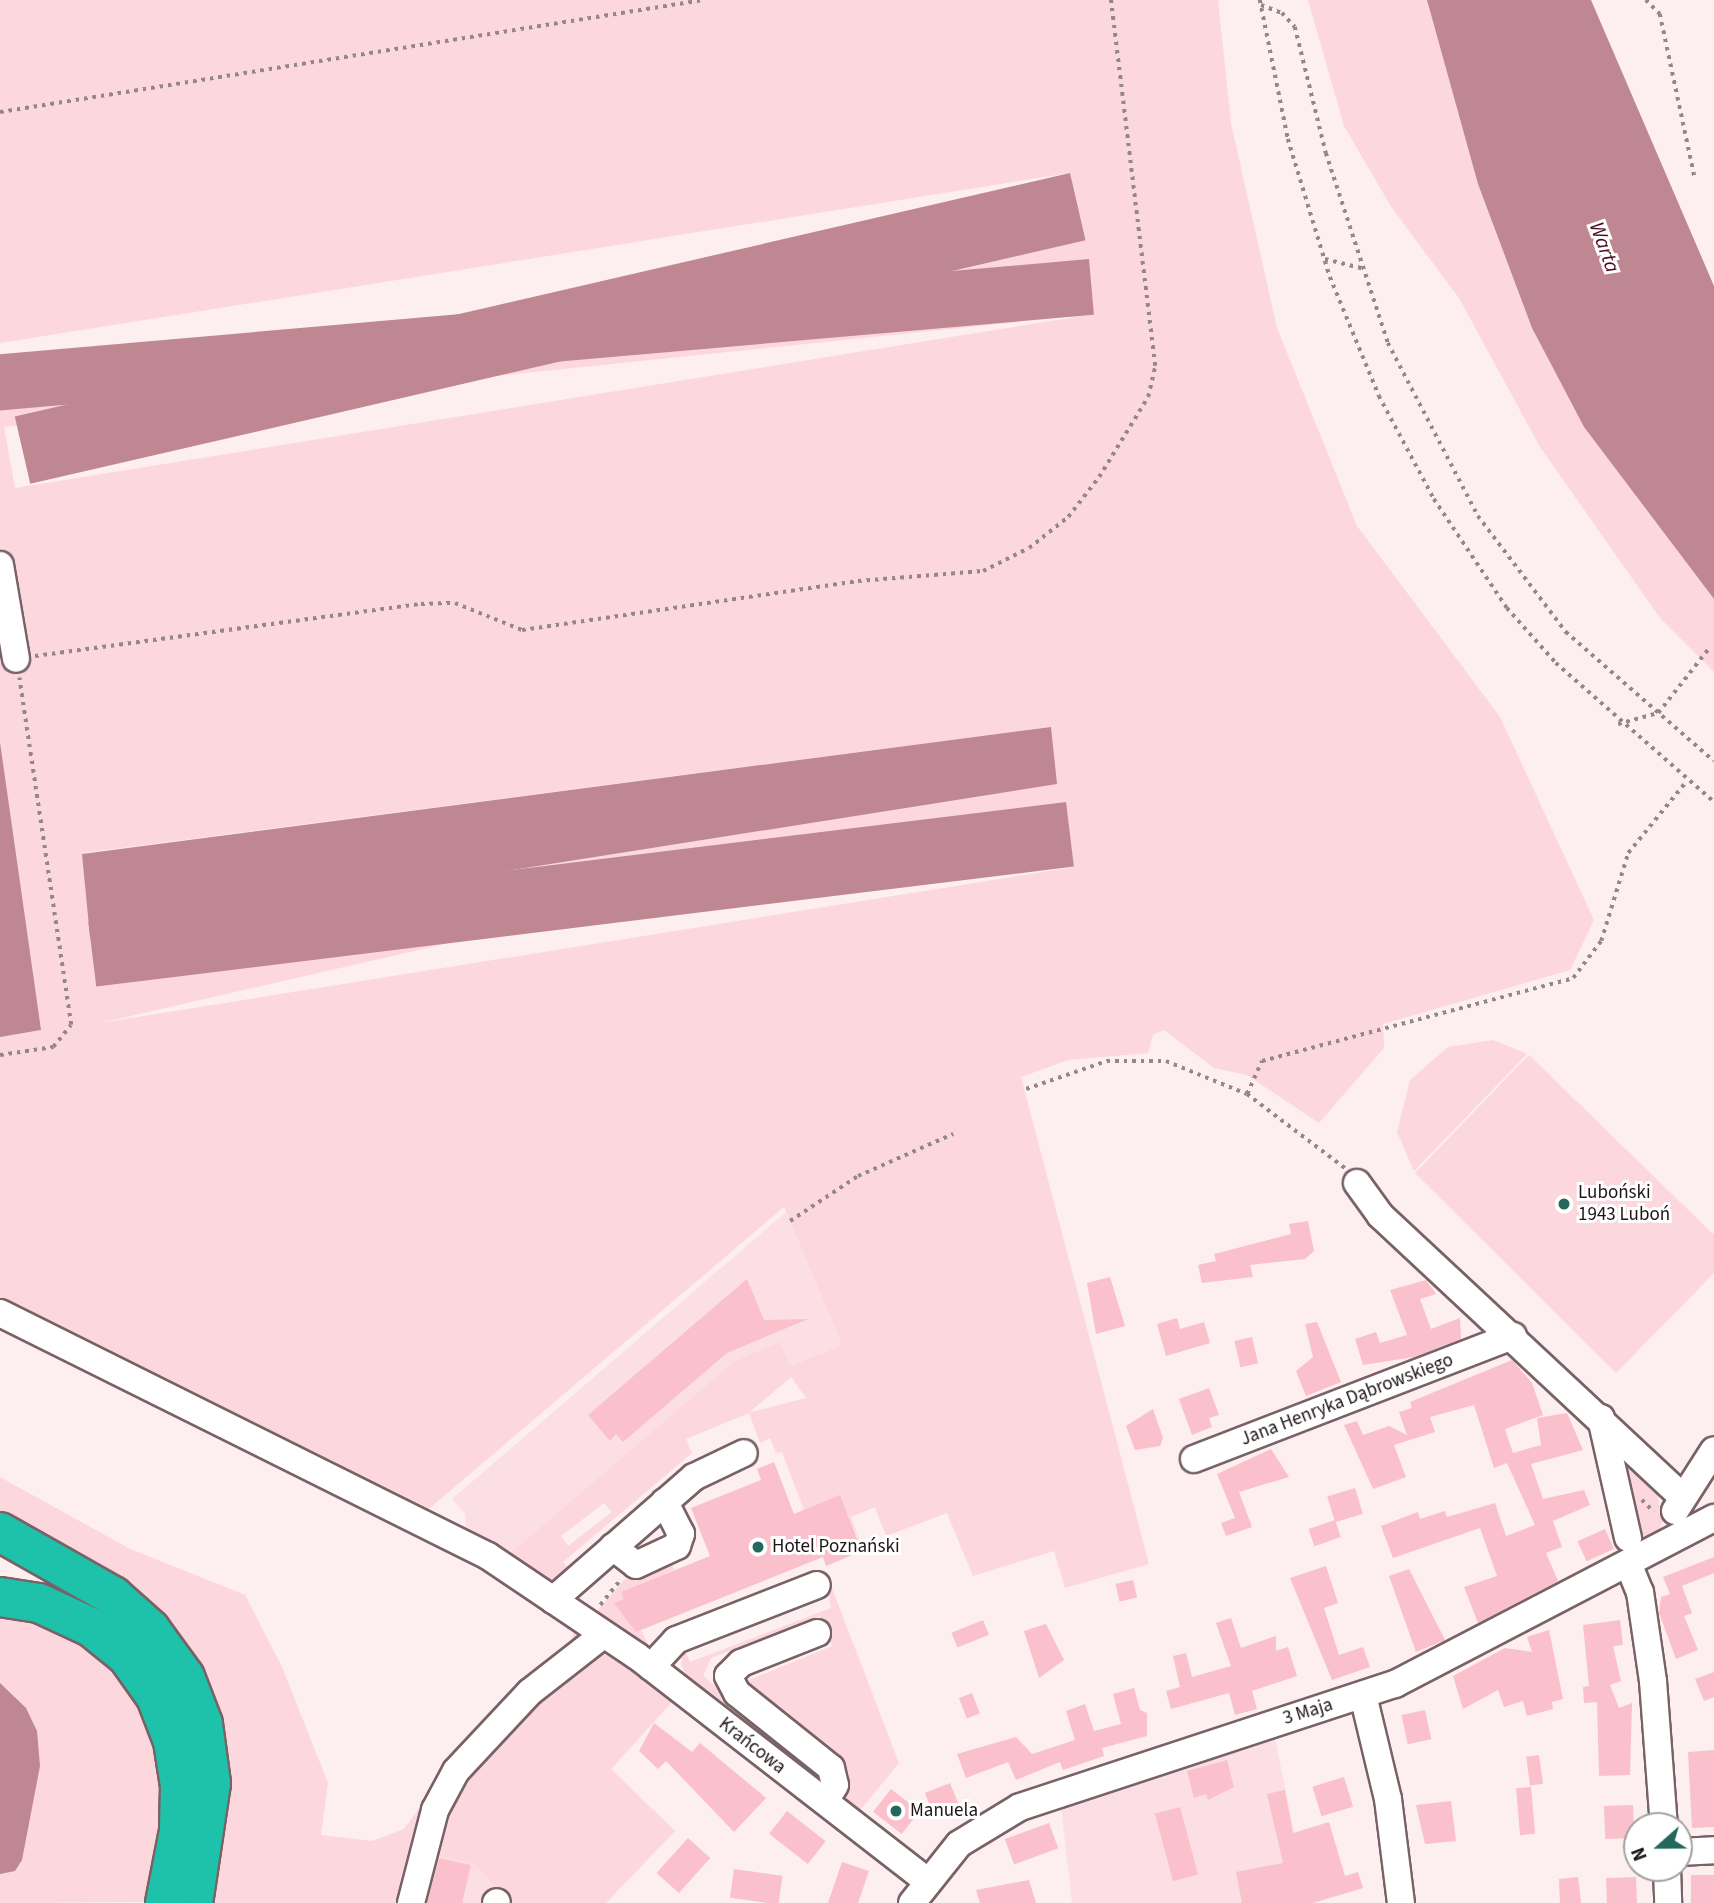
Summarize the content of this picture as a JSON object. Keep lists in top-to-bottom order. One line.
{"streets":{"street":["Jana Henryka Dąbrowskiego","3 Maja","Krańcowa"]},"crossings":[["3 Maja","Krańcowa"]],"water":["Warta"],"places":["Luboński 1943 Luboń","Hotel Poznański","Manuela"],"north":"left"}
